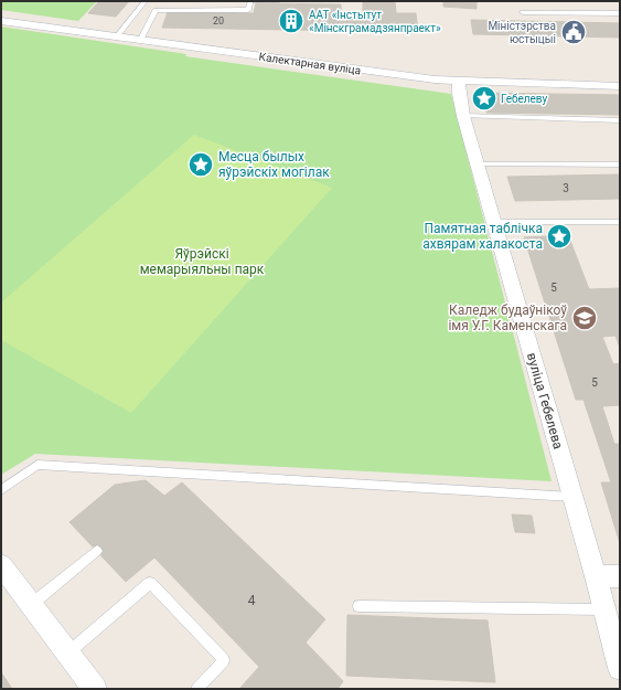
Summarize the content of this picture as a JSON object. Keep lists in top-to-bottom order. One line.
{"streets":{"street":["Калектарная вуліца","вуліца Гебелева"]},"crossings":[["Калектарная вуліца","вуліца Гебелева"]],"parks":["Яўрэйскі мемарыяльны парк"],"places":{"building":["ААТ «Інстытут «Мінскграмадзянпраект»"],"public building":["Міністэрства юстыцыі"],"place":["Гебелеву","Месца былых яўрэйскіх могілак","Памятная таблічка ахвярам халакоста"],"school or university":["Каледж будаўнікоў імя У.Г. Каменскага"]},"house_numbers":["20","3","5","5","4"]}
